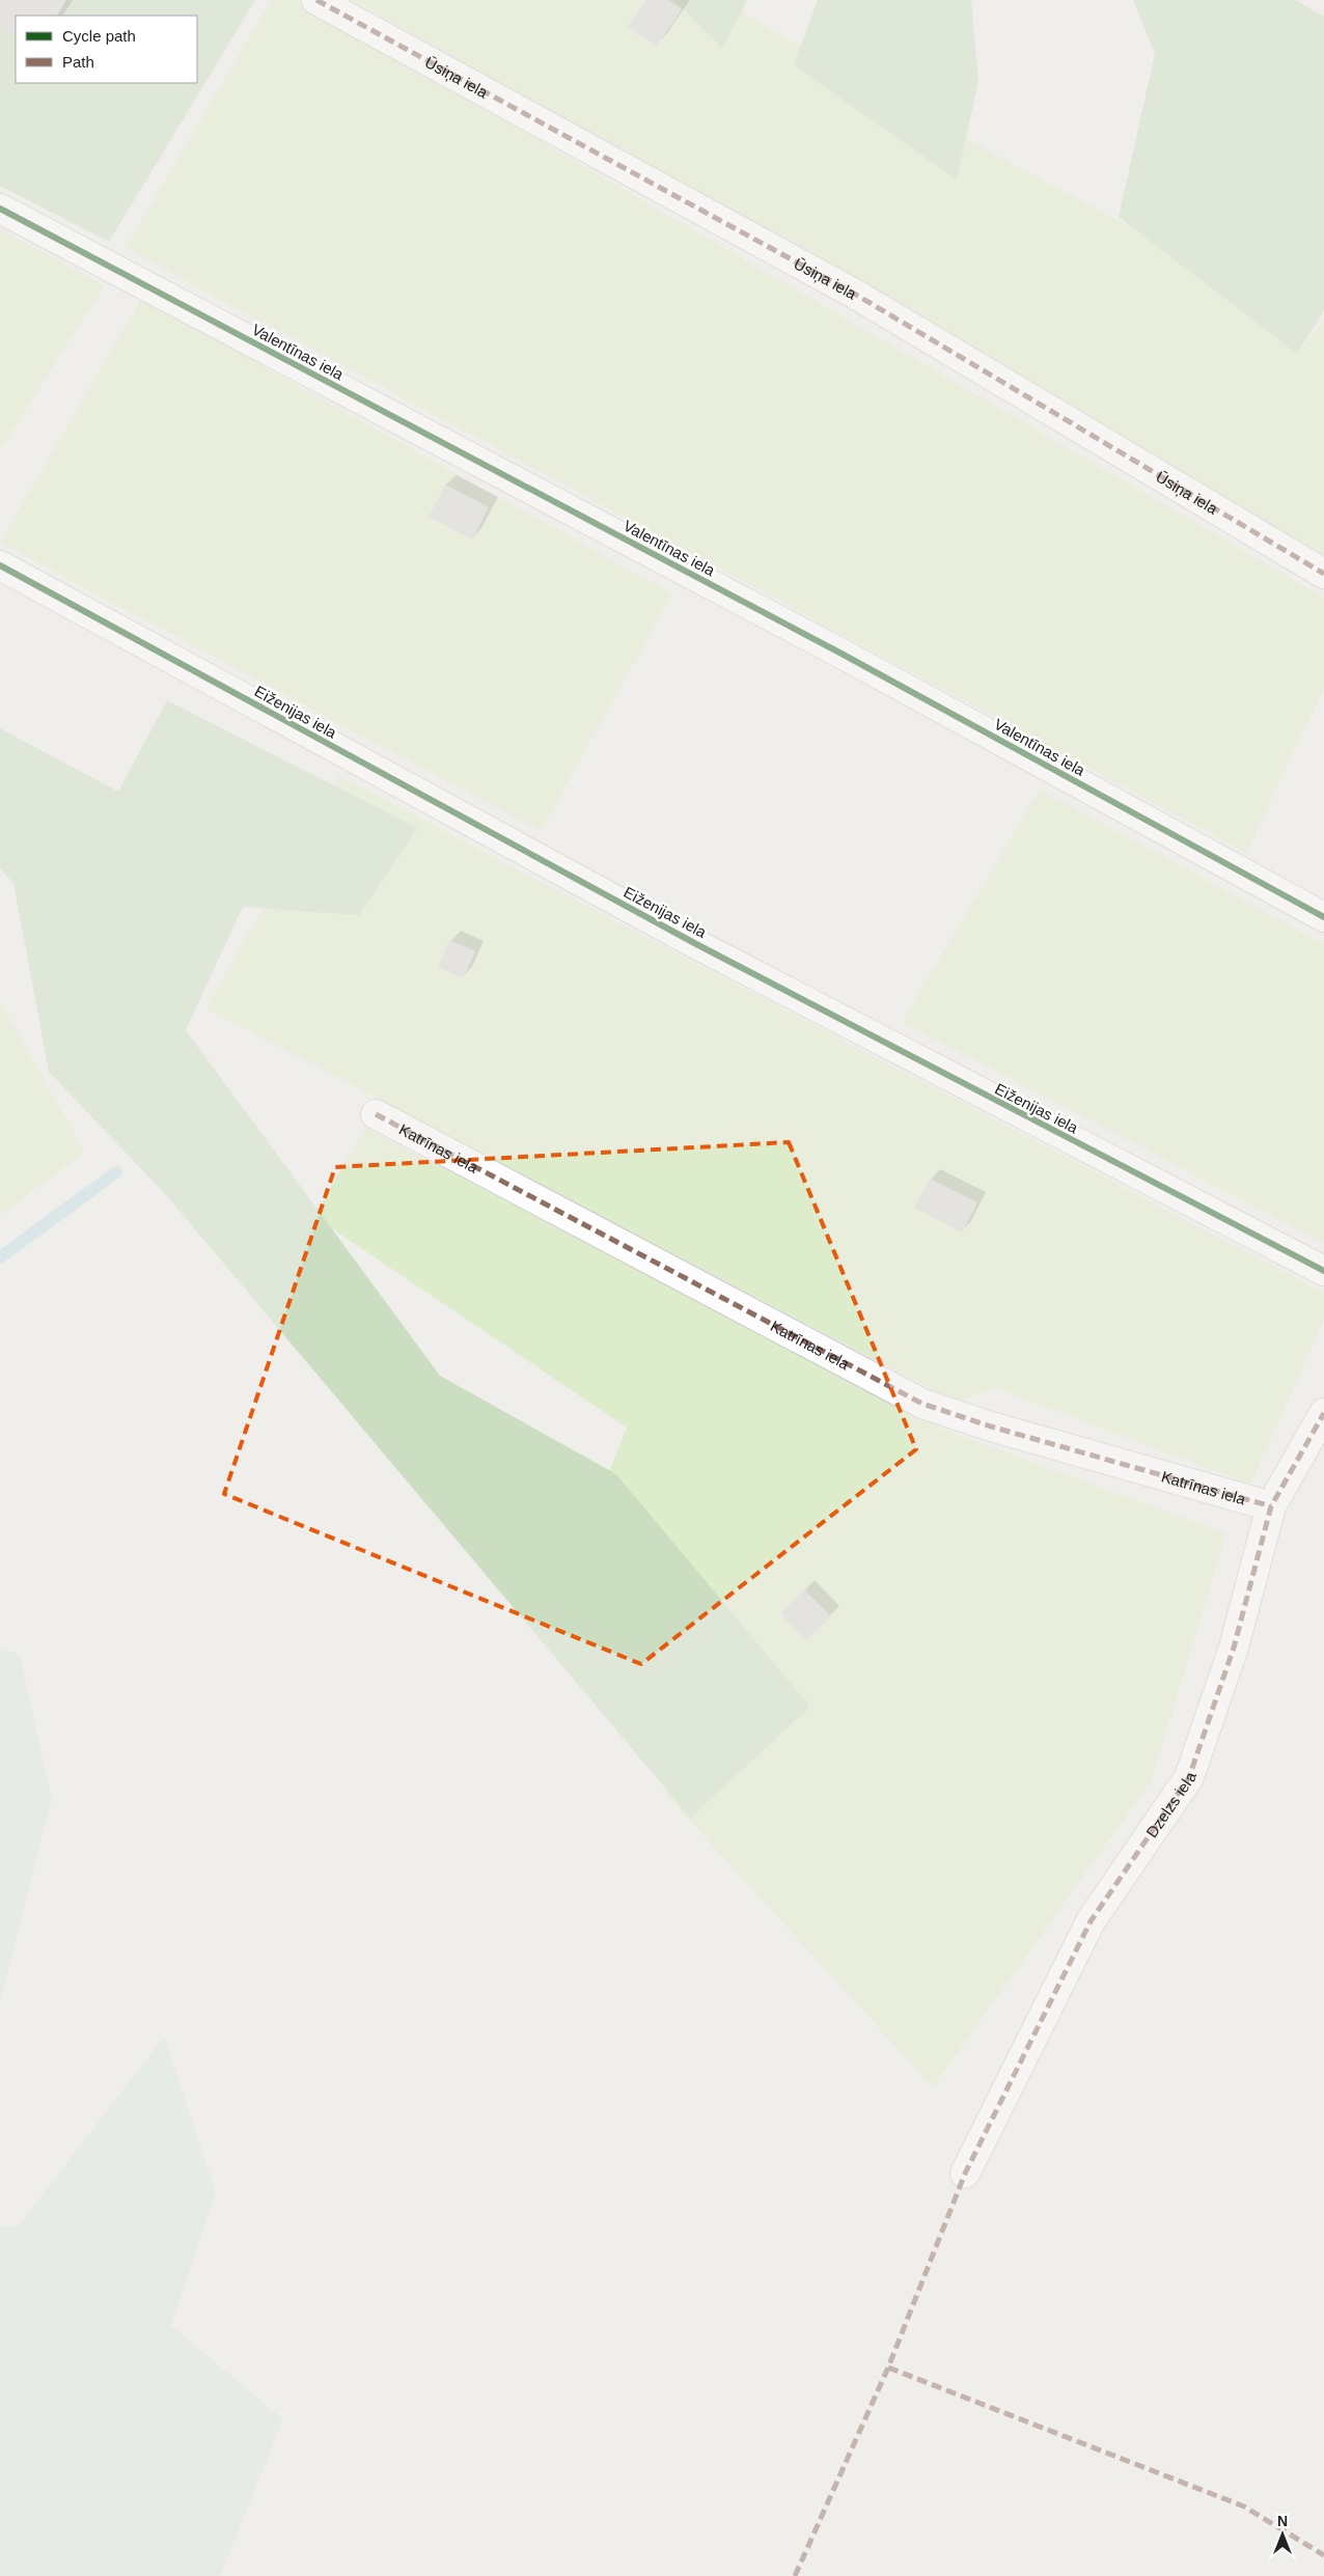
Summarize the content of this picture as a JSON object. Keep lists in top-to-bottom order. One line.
{"streets":{"street":["Ūsiņa iela","Valentīnas iela","Eiženijas iela","Katrīnas iela","Dzelzs iela"]},"crossings":[["Katrīnas iela","Dzelzs iela"]],"legend":["Cycle path","Path"],"north":"top"}
